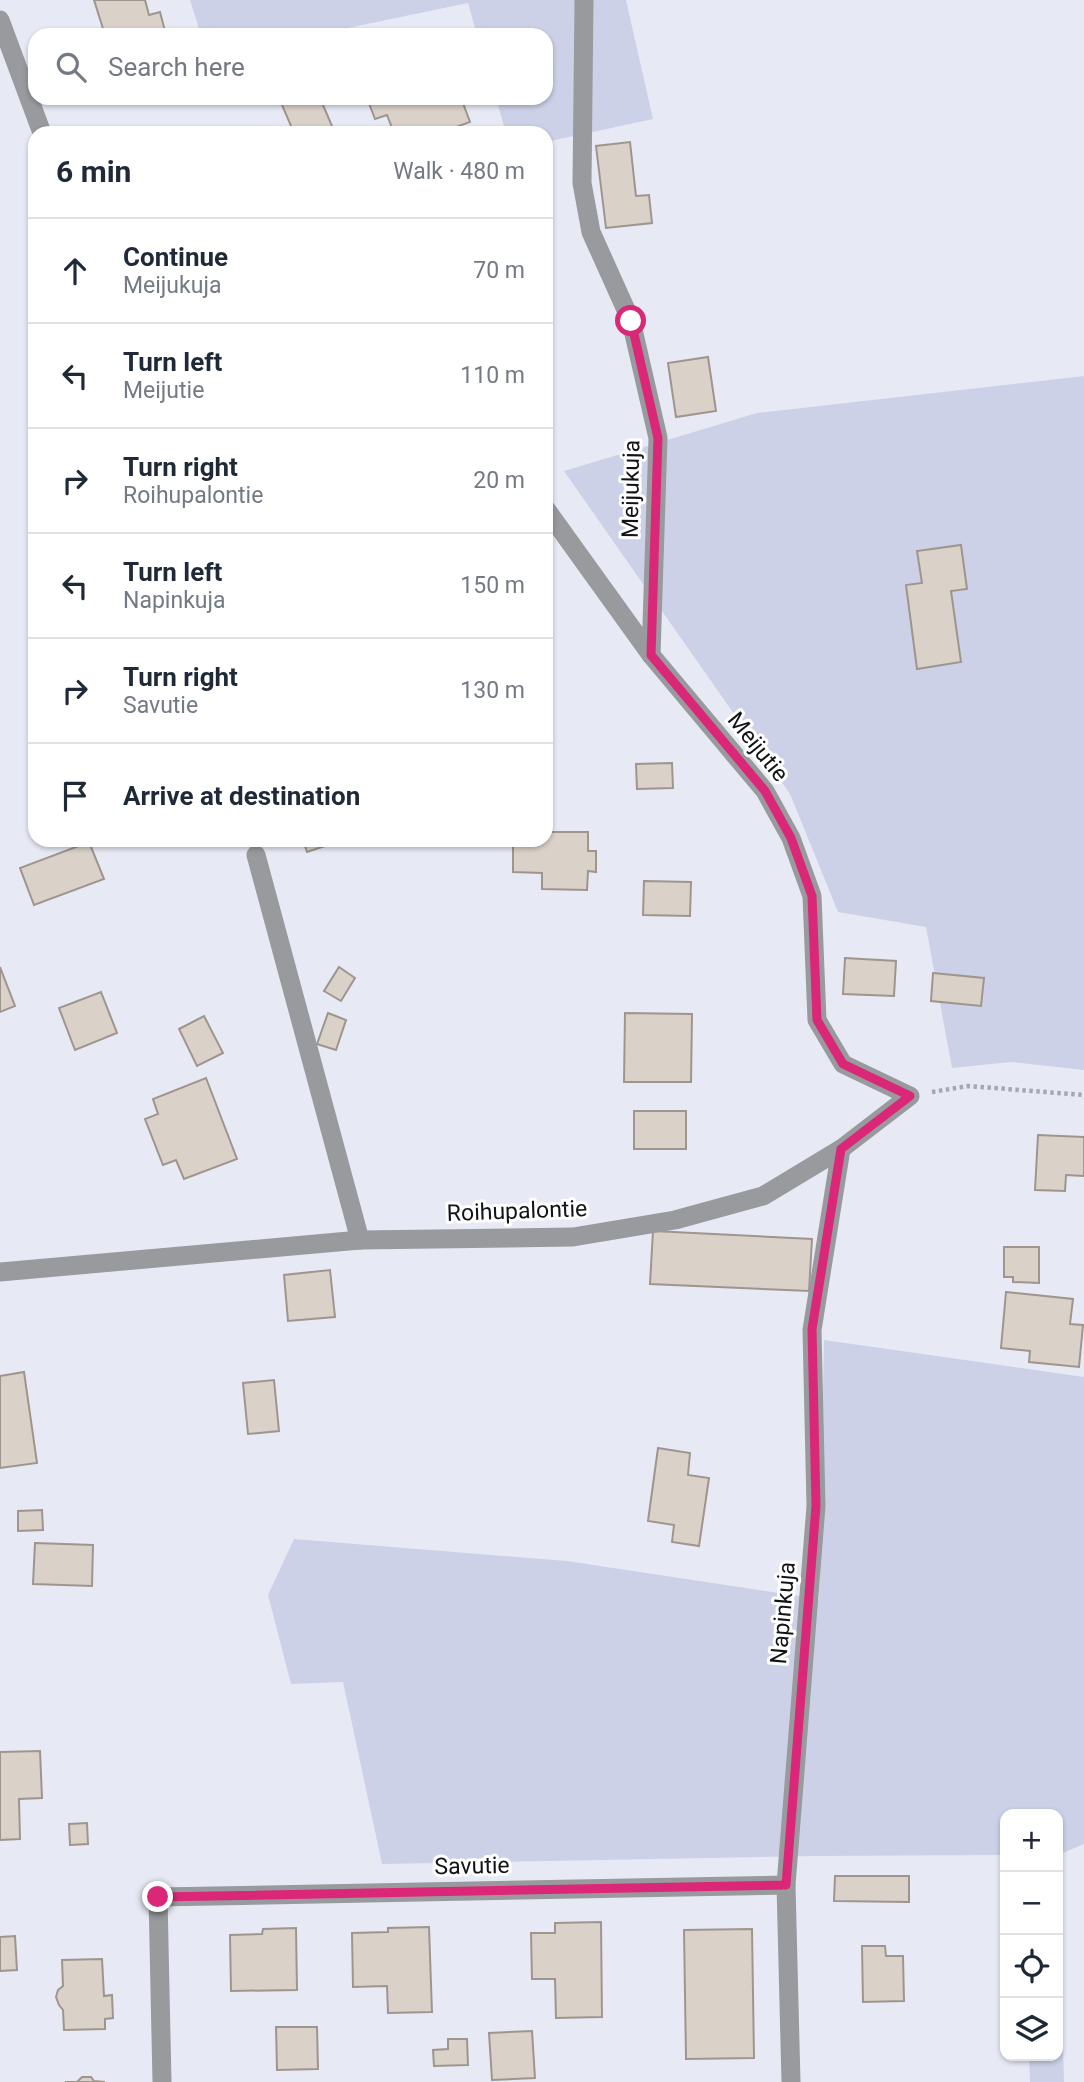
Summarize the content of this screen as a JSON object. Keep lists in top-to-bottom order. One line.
{"streets":{"street":["Meijukuja","Meijutie","Roihupalontie","Napinkuja","Savutie"]},"crossings":[["Meijukuja","Meijutie"],["Meijutie","Roihupalontie"],["Roihupalontie","Napinkuja"],["Napinkuja","Savutie"]],"page":{"search":"Search here","heading":["6 min","Walk · 480 m"],"list":[["Continue","Meijukuja","70 m"],["Turn left","Meijutie","110 m"],["Turn right","Roihupalontie","20 m"],["Turn left","Napinkuja","150 m"],["Turn right","Savutie","130 m"],"Arrive at destination"],"map_buttons":["+","−"]}}
